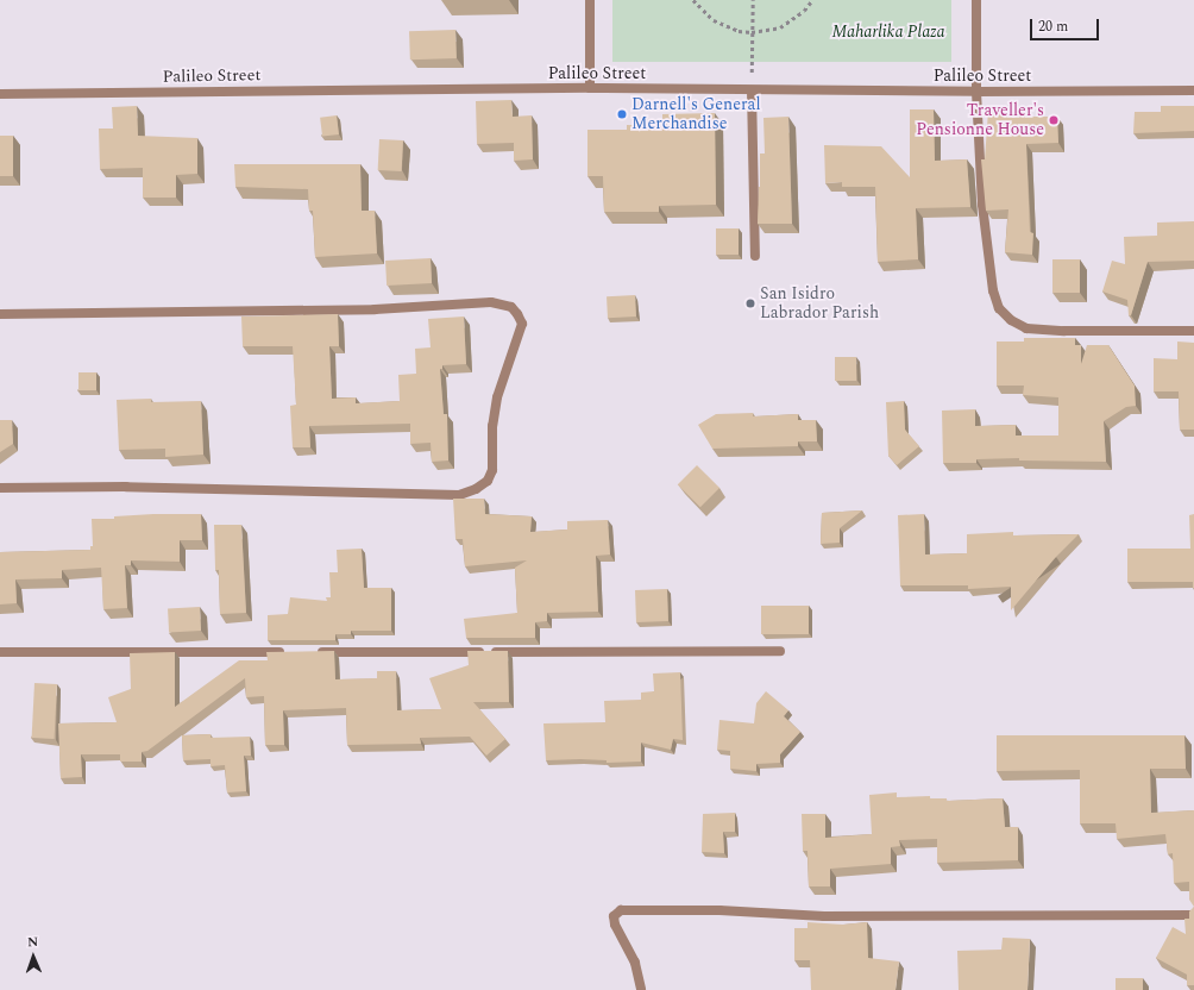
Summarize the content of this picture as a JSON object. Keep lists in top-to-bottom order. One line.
{"streets":{"street":["Palileo Street"]},"parks":["Maharlika Plaza"],"places":["Darnell's General Merchandise","Traveller's Pensionne House","San Isidro Labrador Parish"],"scale_bar":"20 m","north":"top"}
